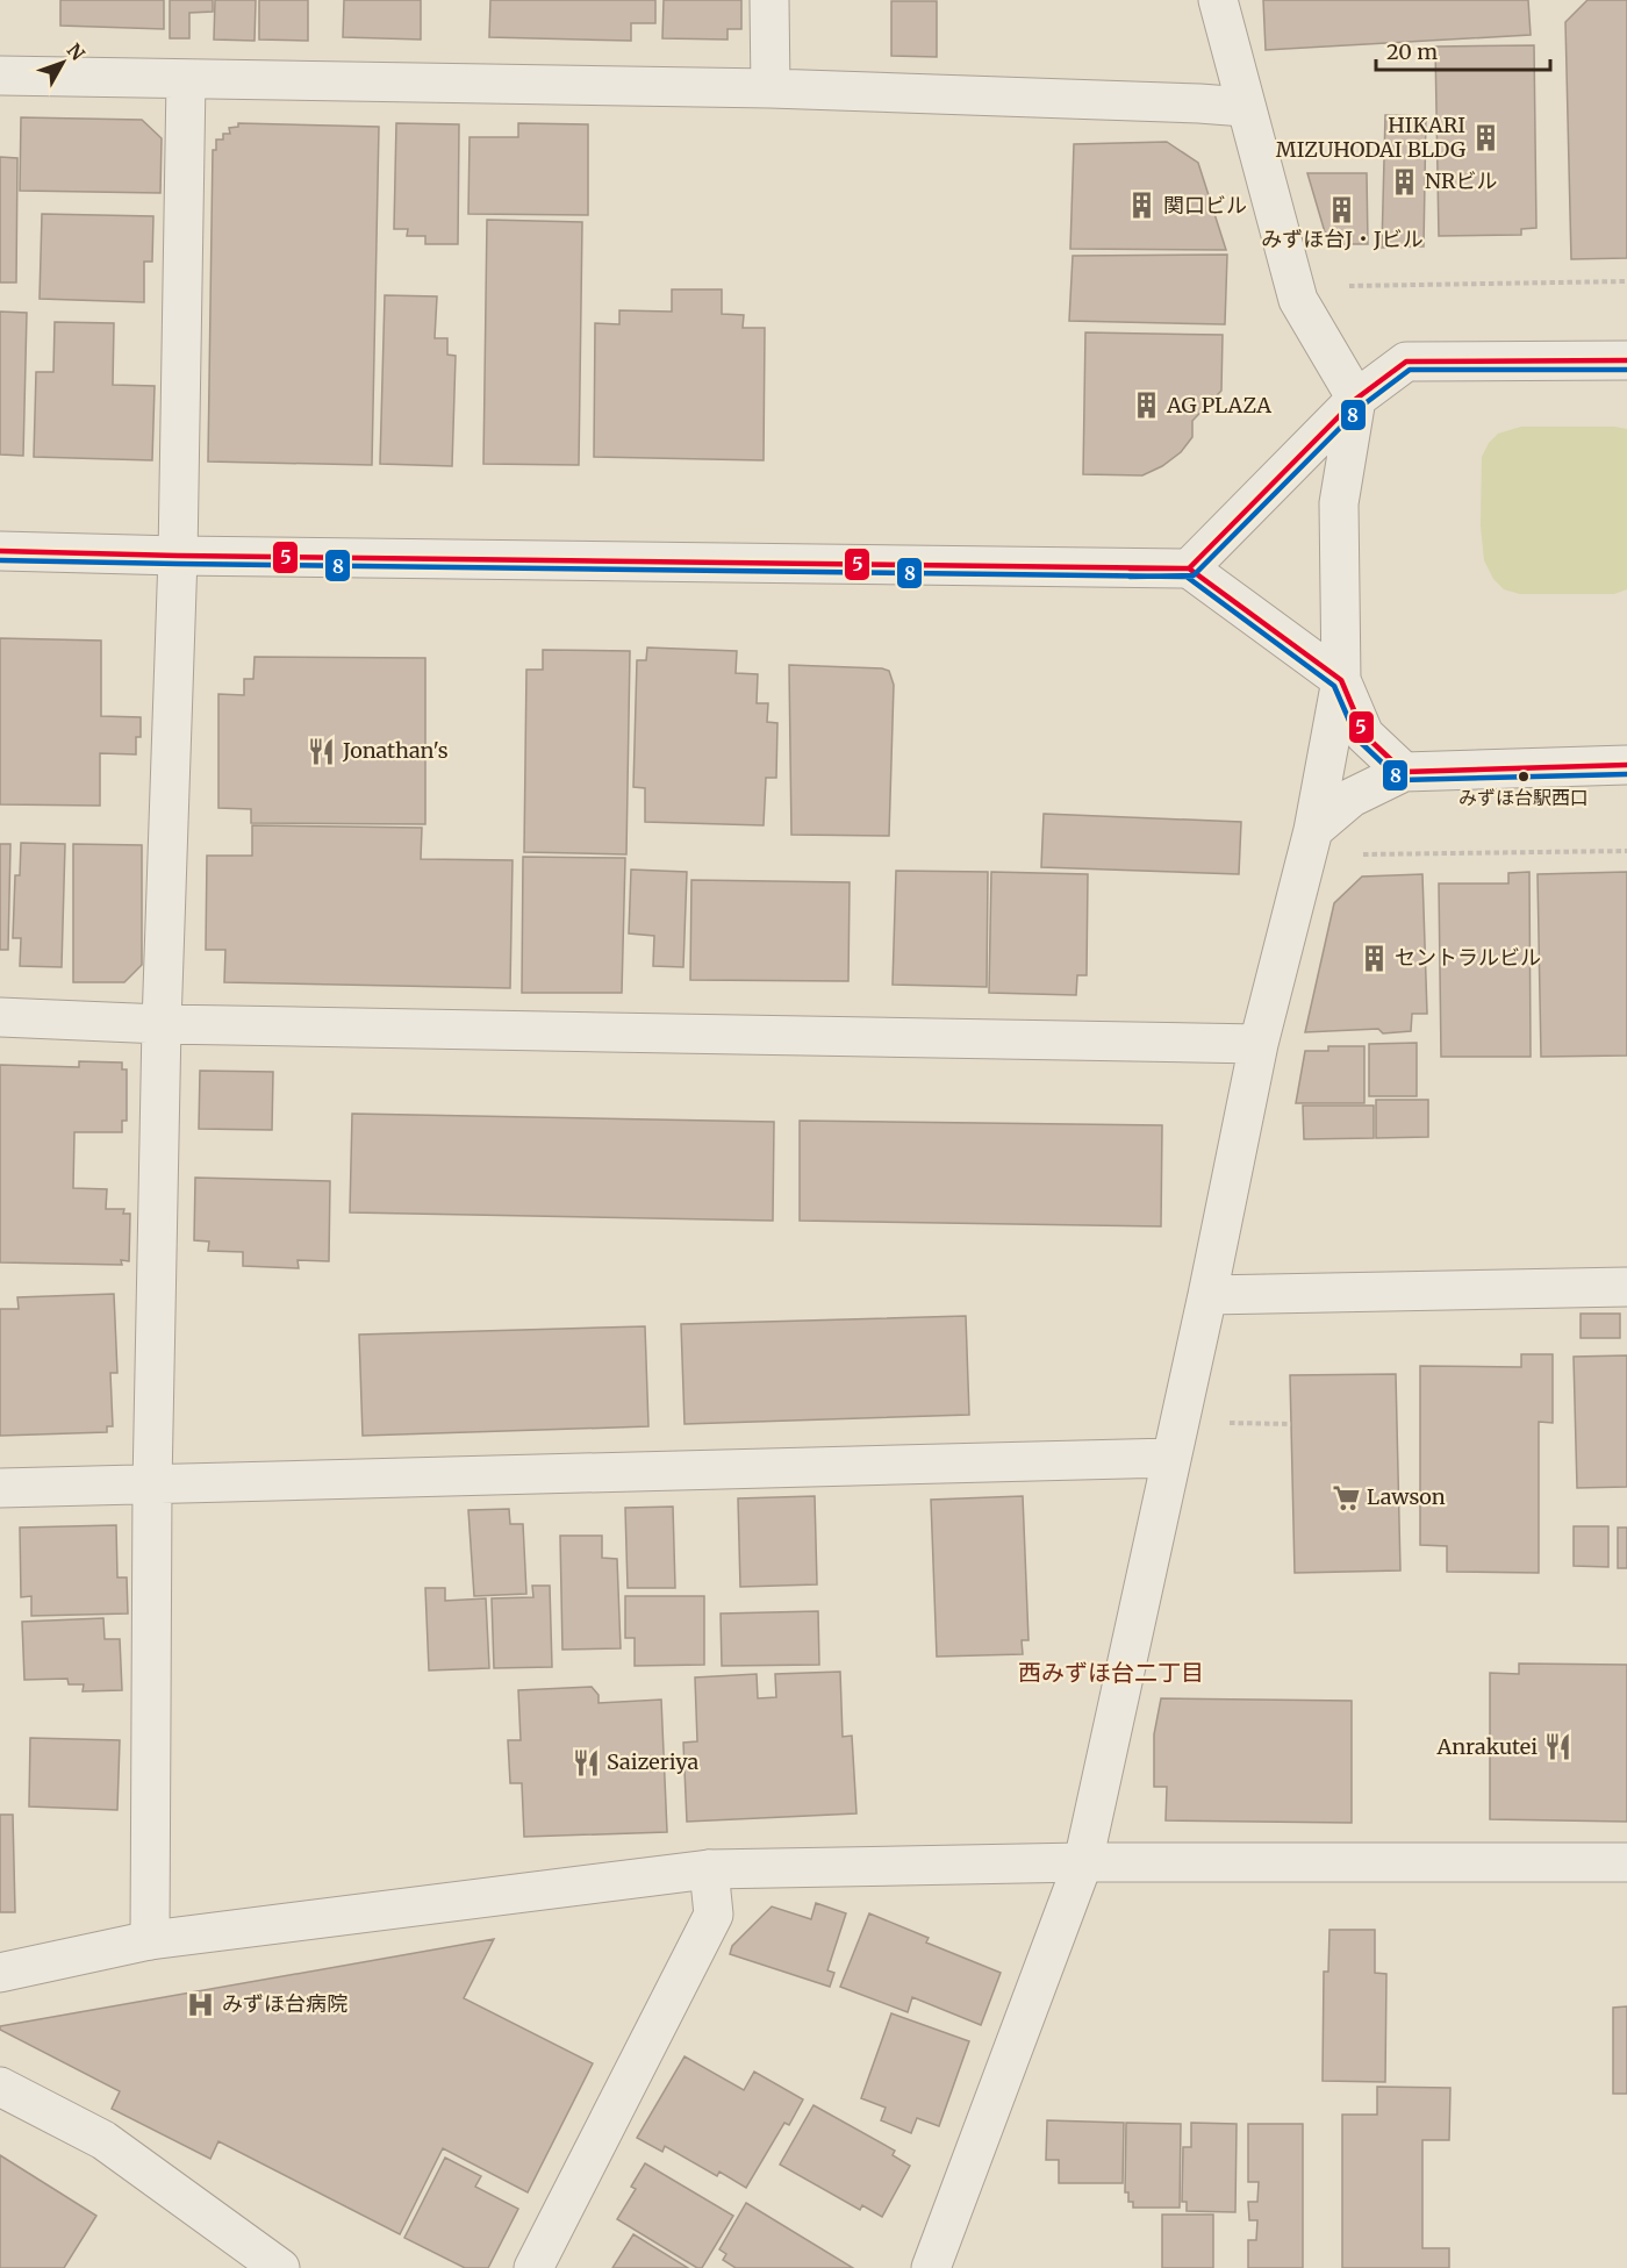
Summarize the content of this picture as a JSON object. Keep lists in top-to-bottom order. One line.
{"districts":["西みずほ台二丁目"],"places":{"building":["HIKARI MIZUHODAI BLDG","NRビル","関口ビル","みずほ台J・Jビル","AG PLAZA","セントラルビル"],"restaurant":["Jonathan's","Anrakutei","Saizeriya"],"other":["みずほ台駅西口"],"supermarket":["Lawson"],"hospital":["みずほ台病院"]},"lines":["transit line 5","transit line 8"],"scale_bar":"20 m","north":"top right"}
